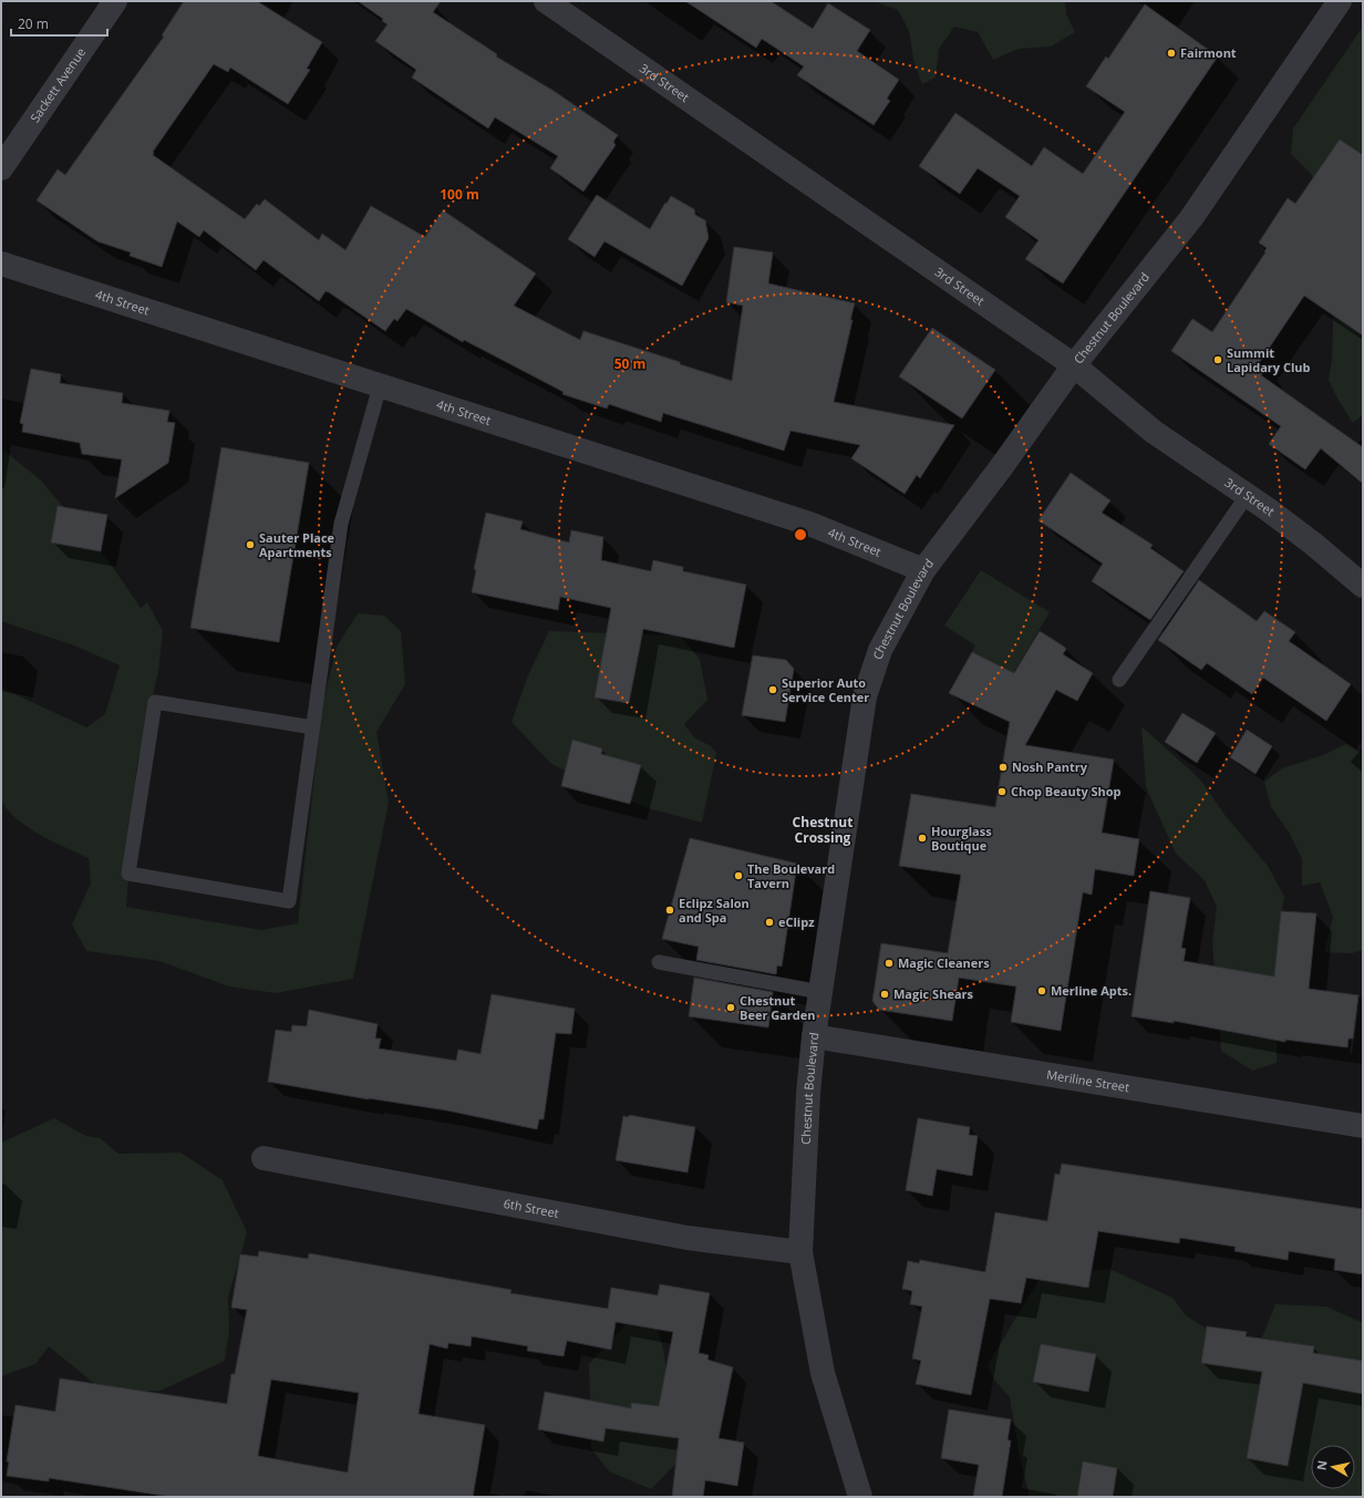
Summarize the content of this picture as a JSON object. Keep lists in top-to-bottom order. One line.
{"streets":{"street":["3rd Street","Sackett Avenue","4th Street","Chestnut Boulevard","Meriline Street","6th Street"]},"crossings":[["3rd Street","Chestnut Boulevard"],["4th Street","Chestnut Boulevard"],["Chestnut Boulevard","Meriline Street"],["Chestnut Boulevard","6th Street"]],"districts":["Chestnut Crossing"],"places":["Fairmont","Summit Lapidary Club","Sauter Place Apartments","Superior Auto Service Center","Nosh Pantry","Chop Beauty Shop","Hourglass Boutique","The Boulevard Tavern","Eclipz Salon and Spa","eClipz","Magic Cleaners","Merline Apts.","Magic Shears","Chestnut Beer Garden"],"scale_bar":"20 m","north":"left","rings":["100 m","50 m"]}
